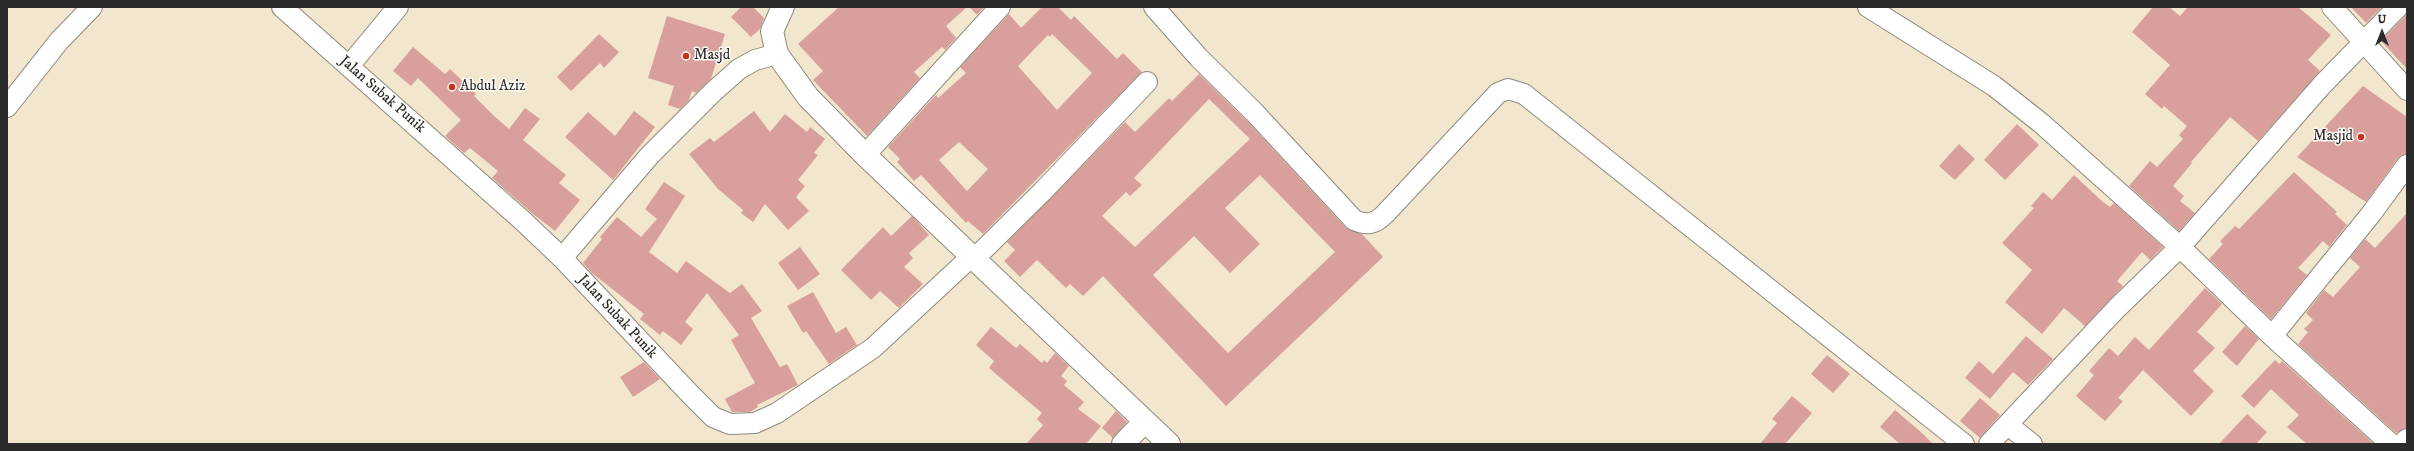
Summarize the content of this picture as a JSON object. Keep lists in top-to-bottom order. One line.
{"streets":{"street":["Jalan Subak Punik"]},"places":["Masjd","Abdul Aziz","Masjid"],"north":"top"}
